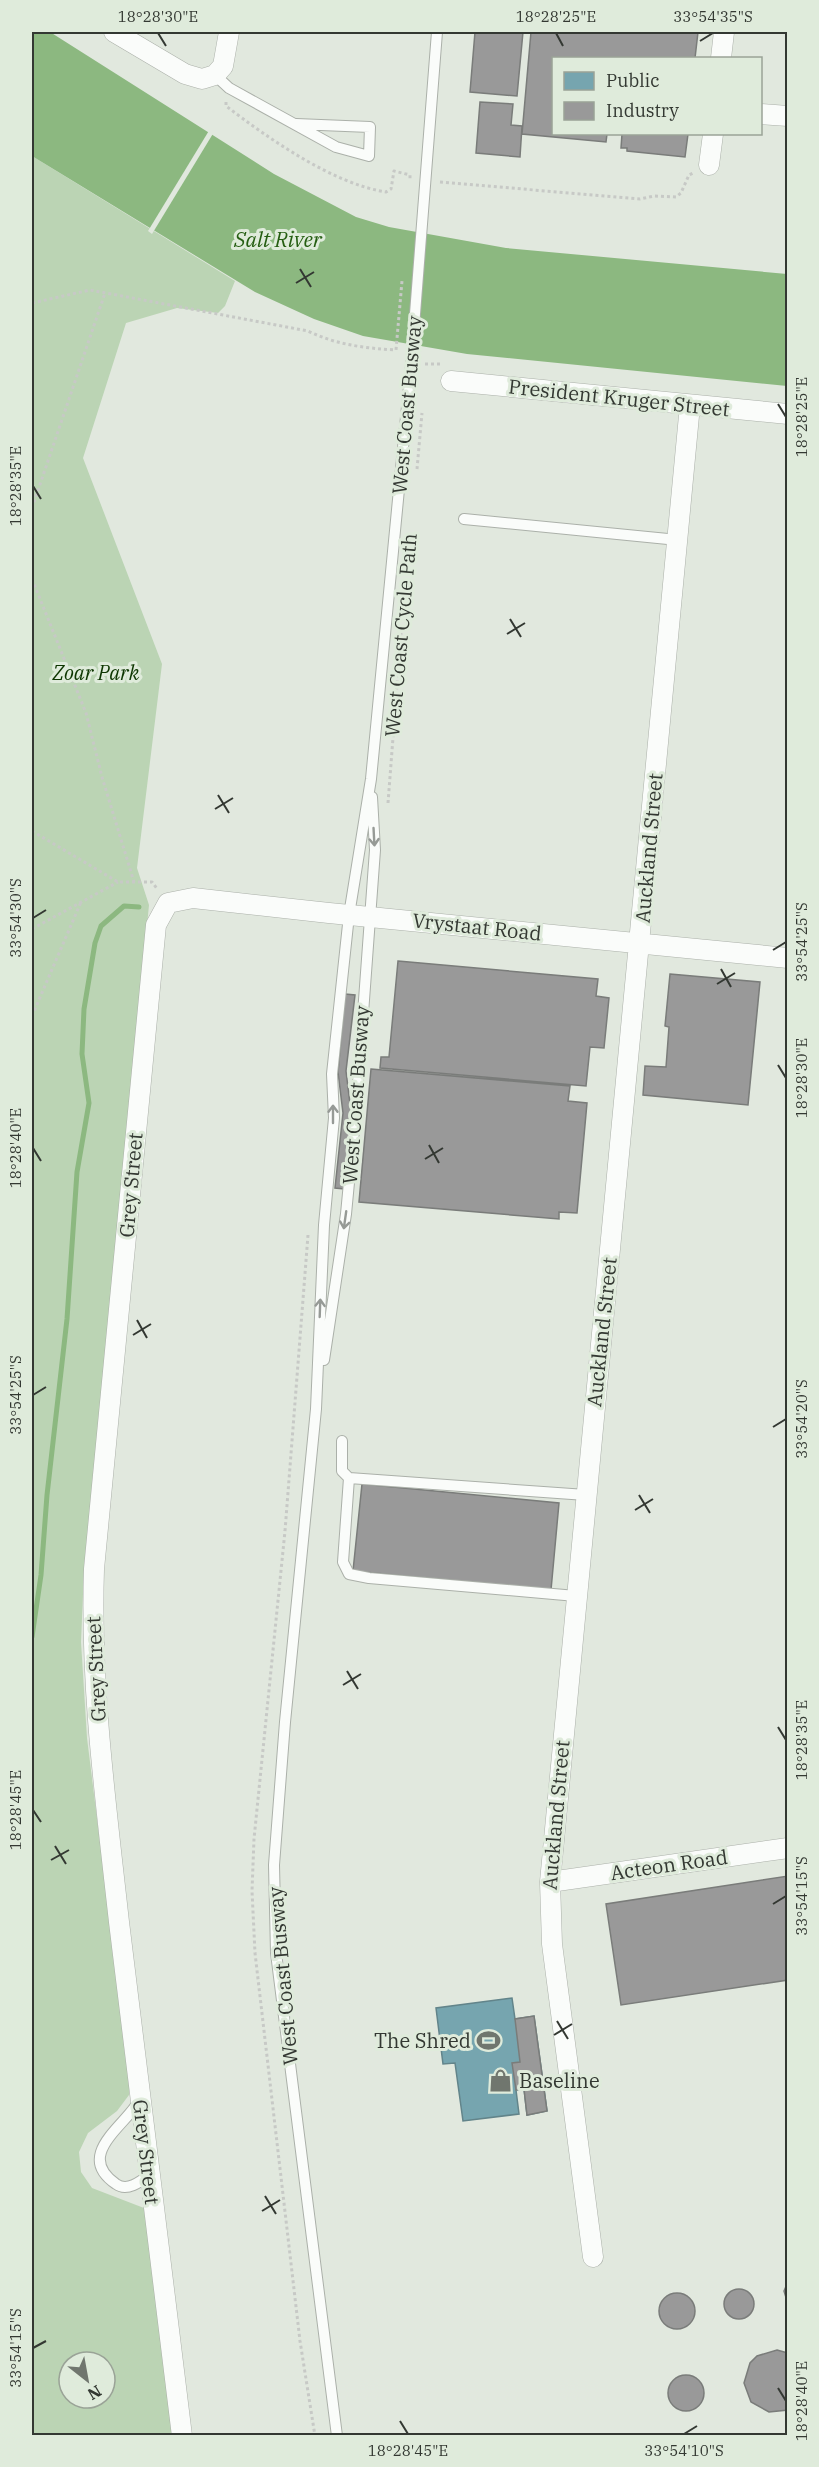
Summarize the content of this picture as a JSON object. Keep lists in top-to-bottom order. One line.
{"streets":{"street":["President Kruger Street","Auckland Street","Vrystaat Road","Grey Street","Acteon Road"],"lane":["West Coast Busway"],"path":["West Coast Cycle Path"]},"crossings":[["President Kruger Street","Auckland Street"],["West Coast Busway","Vrystaat Road"],["Auckland Street","Vrystaat Road"],["Auckland Street","Acteon Road"],["Vrystaat Road","Grey Street"]],"water":["Salt River"],"parks":["Zoar Park"],"places":{"sports":["The Shred"],"shop":["Baseline"]},"legend":["Public","Industry"],"north":"bottom right","coordinates":["18°28'30\"E","18°28'25\"E","33°54'35\"S","18°28'35\"E","33°54'30\"S","33°54'25\"S","18°28'40\"E","33°54'20\"S","18°28'45\"E","33°54'15\"S","33°54'10\"S"]}
